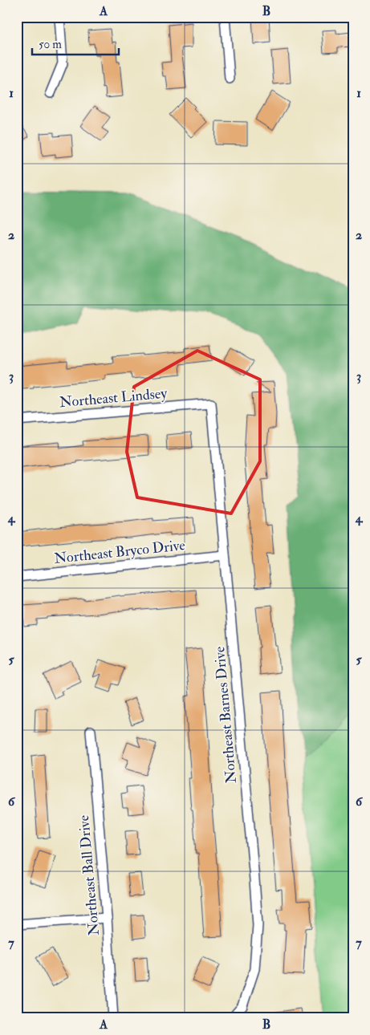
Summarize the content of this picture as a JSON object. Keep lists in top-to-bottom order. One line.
{"streets":{"street":["Northeast Lindsey","Northeast Bryco Drive","Northeast Barnes Drive","Northeast Ball Drive"]},"crossings":[["Northeast Lindsey","Northeast Barnes Drive"],["Northeast Bryco Drive","Northeast Barnes Drive"]],"scale_bar":"50 m","grid":{"columns":["A","B"],"rows":["1","2","3","4","5","6","7"]}}
